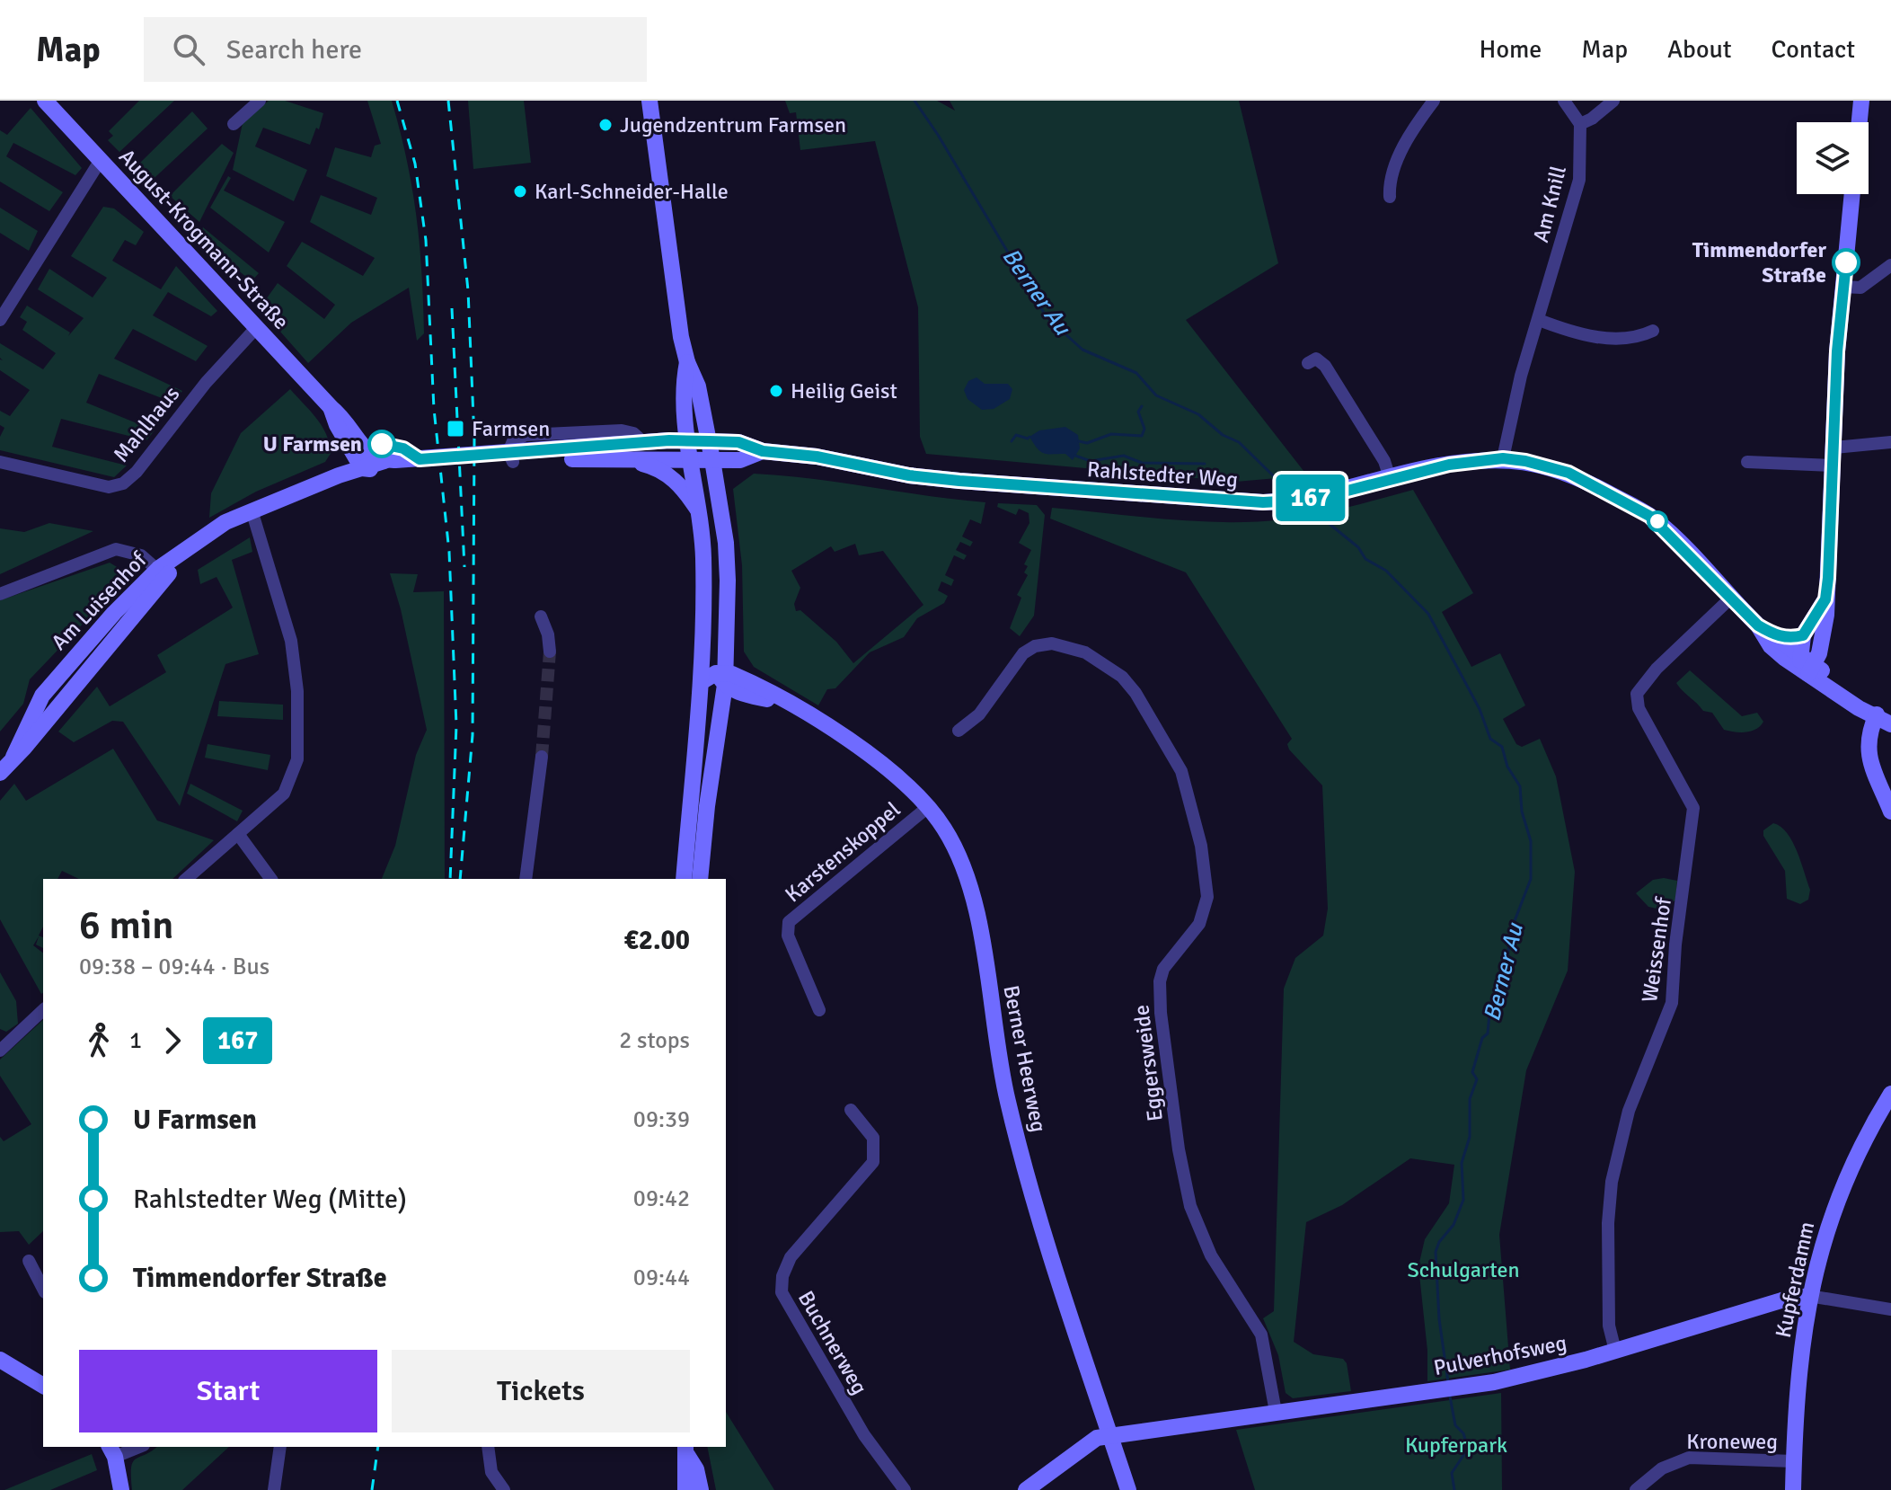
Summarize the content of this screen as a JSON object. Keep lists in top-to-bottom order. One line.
{"streets":{"main road":["August-Krogmann-Straße","Rahlstedter Weg","Am Luisenhof","Berner Heerweg","Kupferdamm","Pulverhofsweg"],"street":["Am Knill","Mahlhaus","Karstenskoppel","Weissenhof","Eggersweide","Buchnerweg","Kroneweg"]},"crossings":[["Am Knill","Rahlstedter Weg"],["August-Krogmann-Straße","Mahlhaus"],["August-Krogmann-Straße","Am Luisenhof"],["Rahlstedter Weg","Weissenhof"],["Karstenskoppel","Berner Heerweg"],["Weissenhof","Pulverhofsweg"],["Berner Heerweg","Pulverhofsweg"],["Eggersweide","Pulverhofsweg"],["Kupferdamm","Pulverhofsweg"],["Kupferdamm","Kroneweg"]],"water":["Berner Au"],"parks":["Schulgarten","Kupferpark"],"places":{"other":["Jugendzentrum Farmsen","Karl-Schneider-Halle","Timmendorfer Straße","Heilig Geist","U Farmsen"],"transit":["Farmsen"]},"lines":["bus line 167"],"page":{"header":"Map","search":"Search here","nav":["Home","Map","About","Contact"],"on_map":"167","heading":["6 min","09:38 – 09:44 · Bus","€2.00"],"legs":["1","167","2 stops"],"list":[{"name":"U Farmsen","value":"09:39"},{"name":"Rahlstedter Weg (Mitte)","value":"09:42"},{"name":"Timmendorfer Straße","value":"09:44"}],"buttons":["Start","Tickets"]}}
